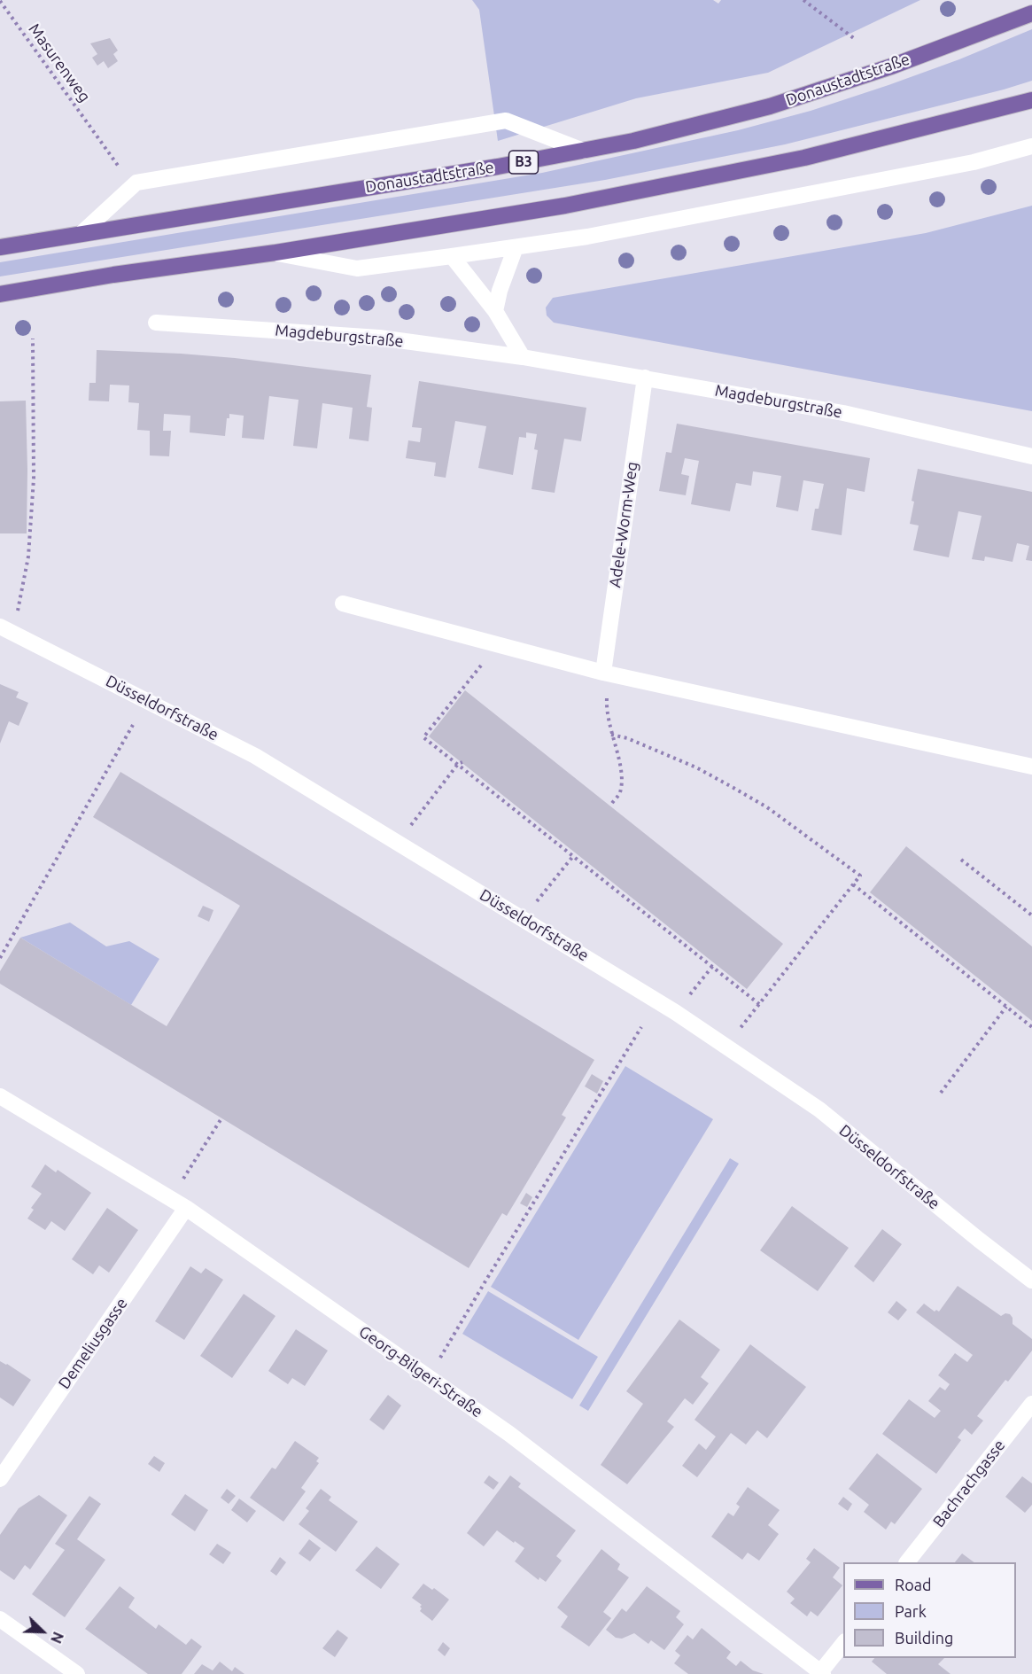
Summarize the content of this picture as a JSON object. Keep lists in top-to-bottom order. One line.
{"streets":{"main road":["Donaustadtstraße","B3"],"street":["Magdeburgstraße","Adele-Worm-Weg","Düsseldorfstraße","Demeliusgasse","Georg-Bilgeri-Straße","Bachrachgasse"],"path":["Masurenweg"]},"crossings":[["Magdeburgstraße","Adele-Worm-Weg"],["Demeliusgasse","Georg-Bilgeri-Straße"]],"legend":["Road","Park","Building"],"north":"bottom right"}
